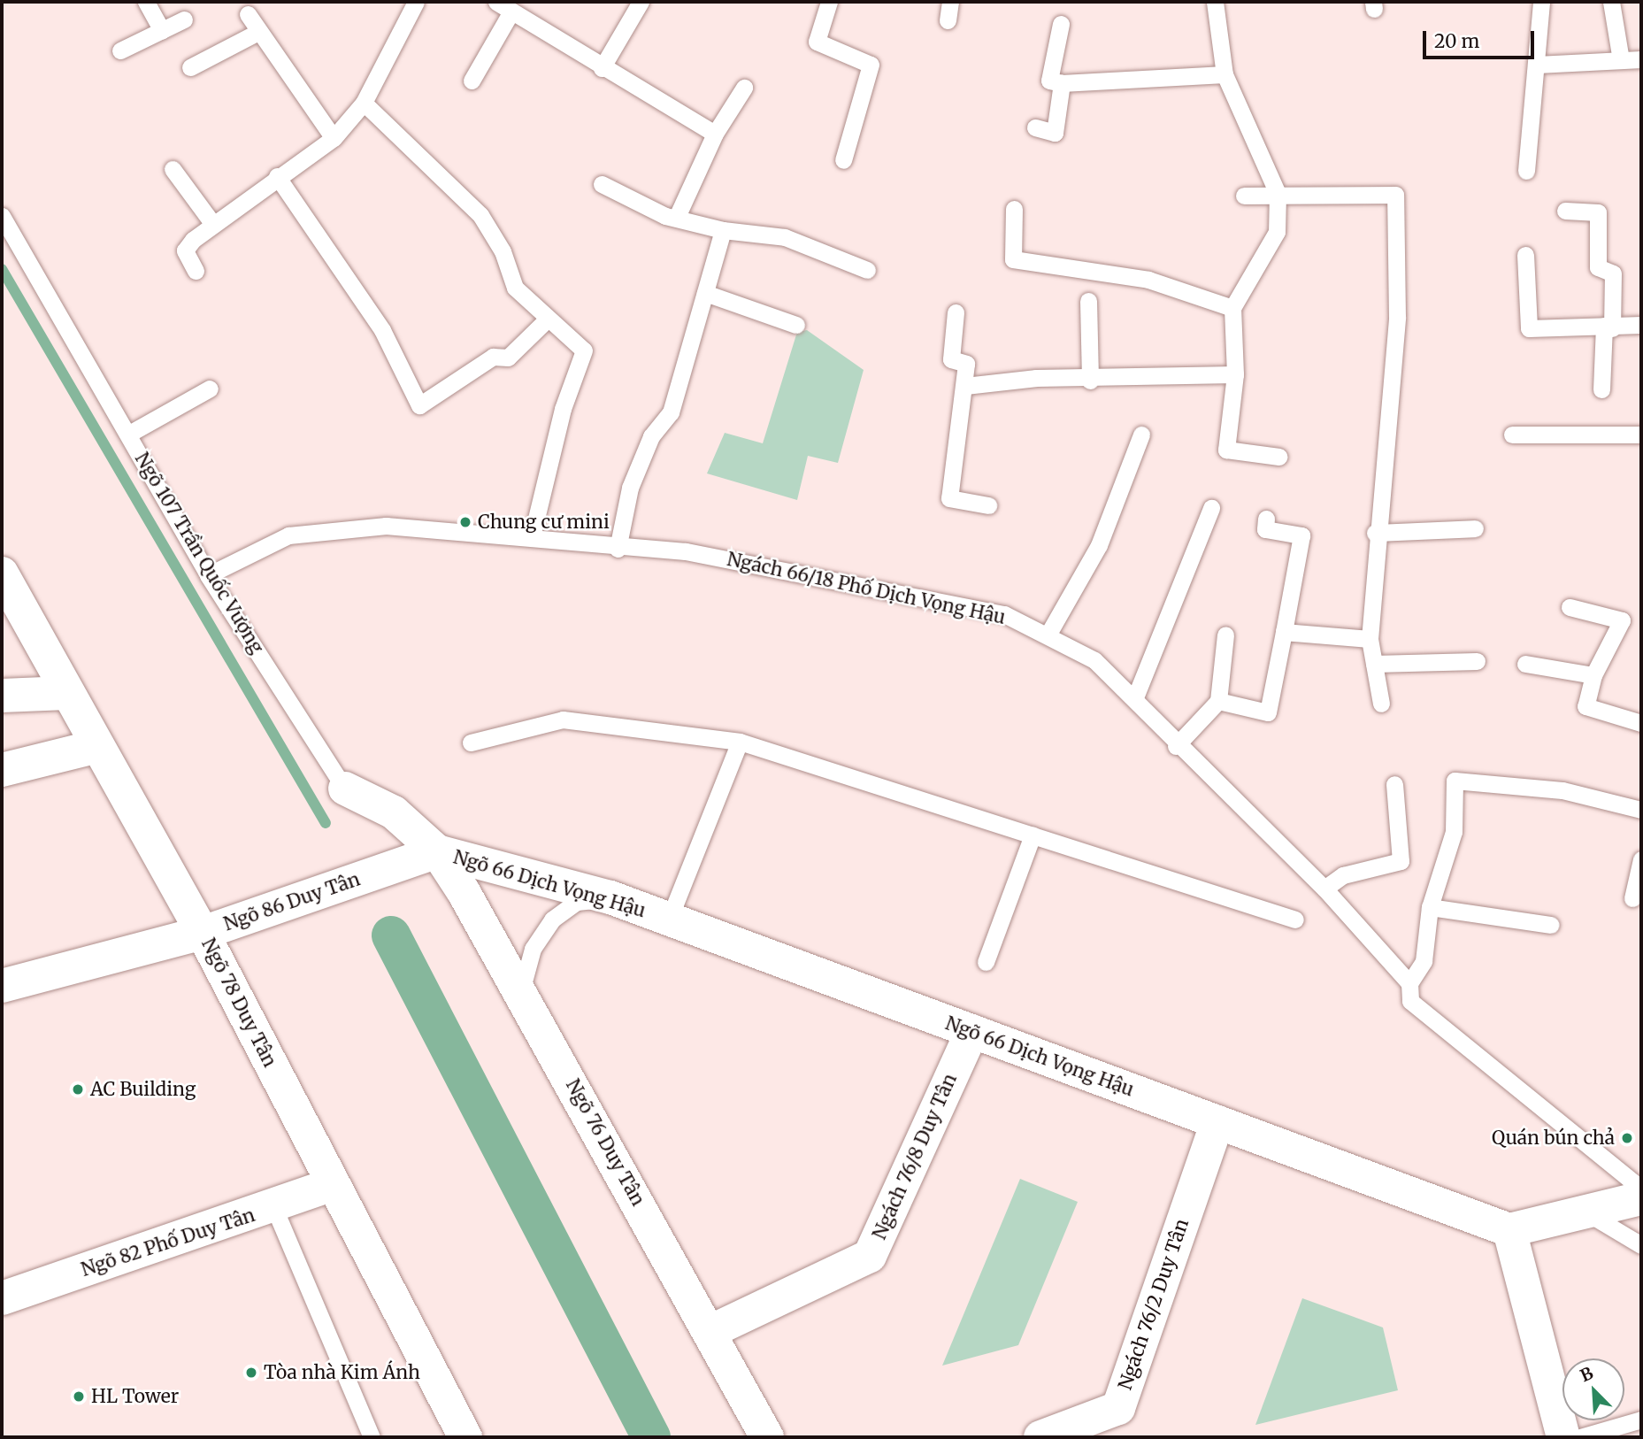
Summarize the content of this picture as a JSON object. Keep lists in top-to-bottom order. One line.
{"streets":{"street":["Ngõ 107 Trần Quốc Vượng","Ngõ 66 Dịch Vọng Hậu","Ngõ 86 Duy Tân","Ngõ 78 Duy Tân","Ngõ 76 Duy Tân","Ngách 76/8 Duy Tân","Ngõ 82 Phố Duy Tân","Ngách 76/2 Duy Tân"],"lane":["Ngách 66/18 Phố Dịch Vọng Hậu"]},"crossings":[["Ngõ 107 Trần Quốc Vượng","Ngách 66/18 Phố Dịch Vọng Hậu"],["Ngõ 107 Trần Quốc Vượng","Ngõ 66 Dịch Vọng Hậu"],["Ngõ 107 Trần Quốc Vượng","Ngõ 86 Duy Tân"],["Ngõ 107 Trần Quốc Vượng","Ngõ 76 Duy Tân"],["Ngõ 66 Dịch Vọng Hậu","Ngõ 86 Duy Tân"],["Ngõ 66 Dịch Vọng Hậu","Ngõ 76 Duy Tân"],["Ngõ 66 Dịch Vọng Hậu","Ngách 76/8 Duy Tân"],["Ngõ 66 Dịch Vọng Hậu","Ngách 76/2 Duy Tân"],["Ngõ 86 Duy Tân","Ngõ 78 Duy Tân"],["Ngõ 86 Duy Tân","Ngõ 76 Duy Tân"],["Ngõ 78 Duy Tân","Ngõ 82 Phố Duy Tân"],["Ngõ 76 Duy Tân","Ngách 76/8 Duy Tân"]],"places":["Chung cư mini","AC Building","Quán bún chả","Tòa nhà Kim Ánh","HL Tower"],"scale_bar":"20 m","north":"top left"}
